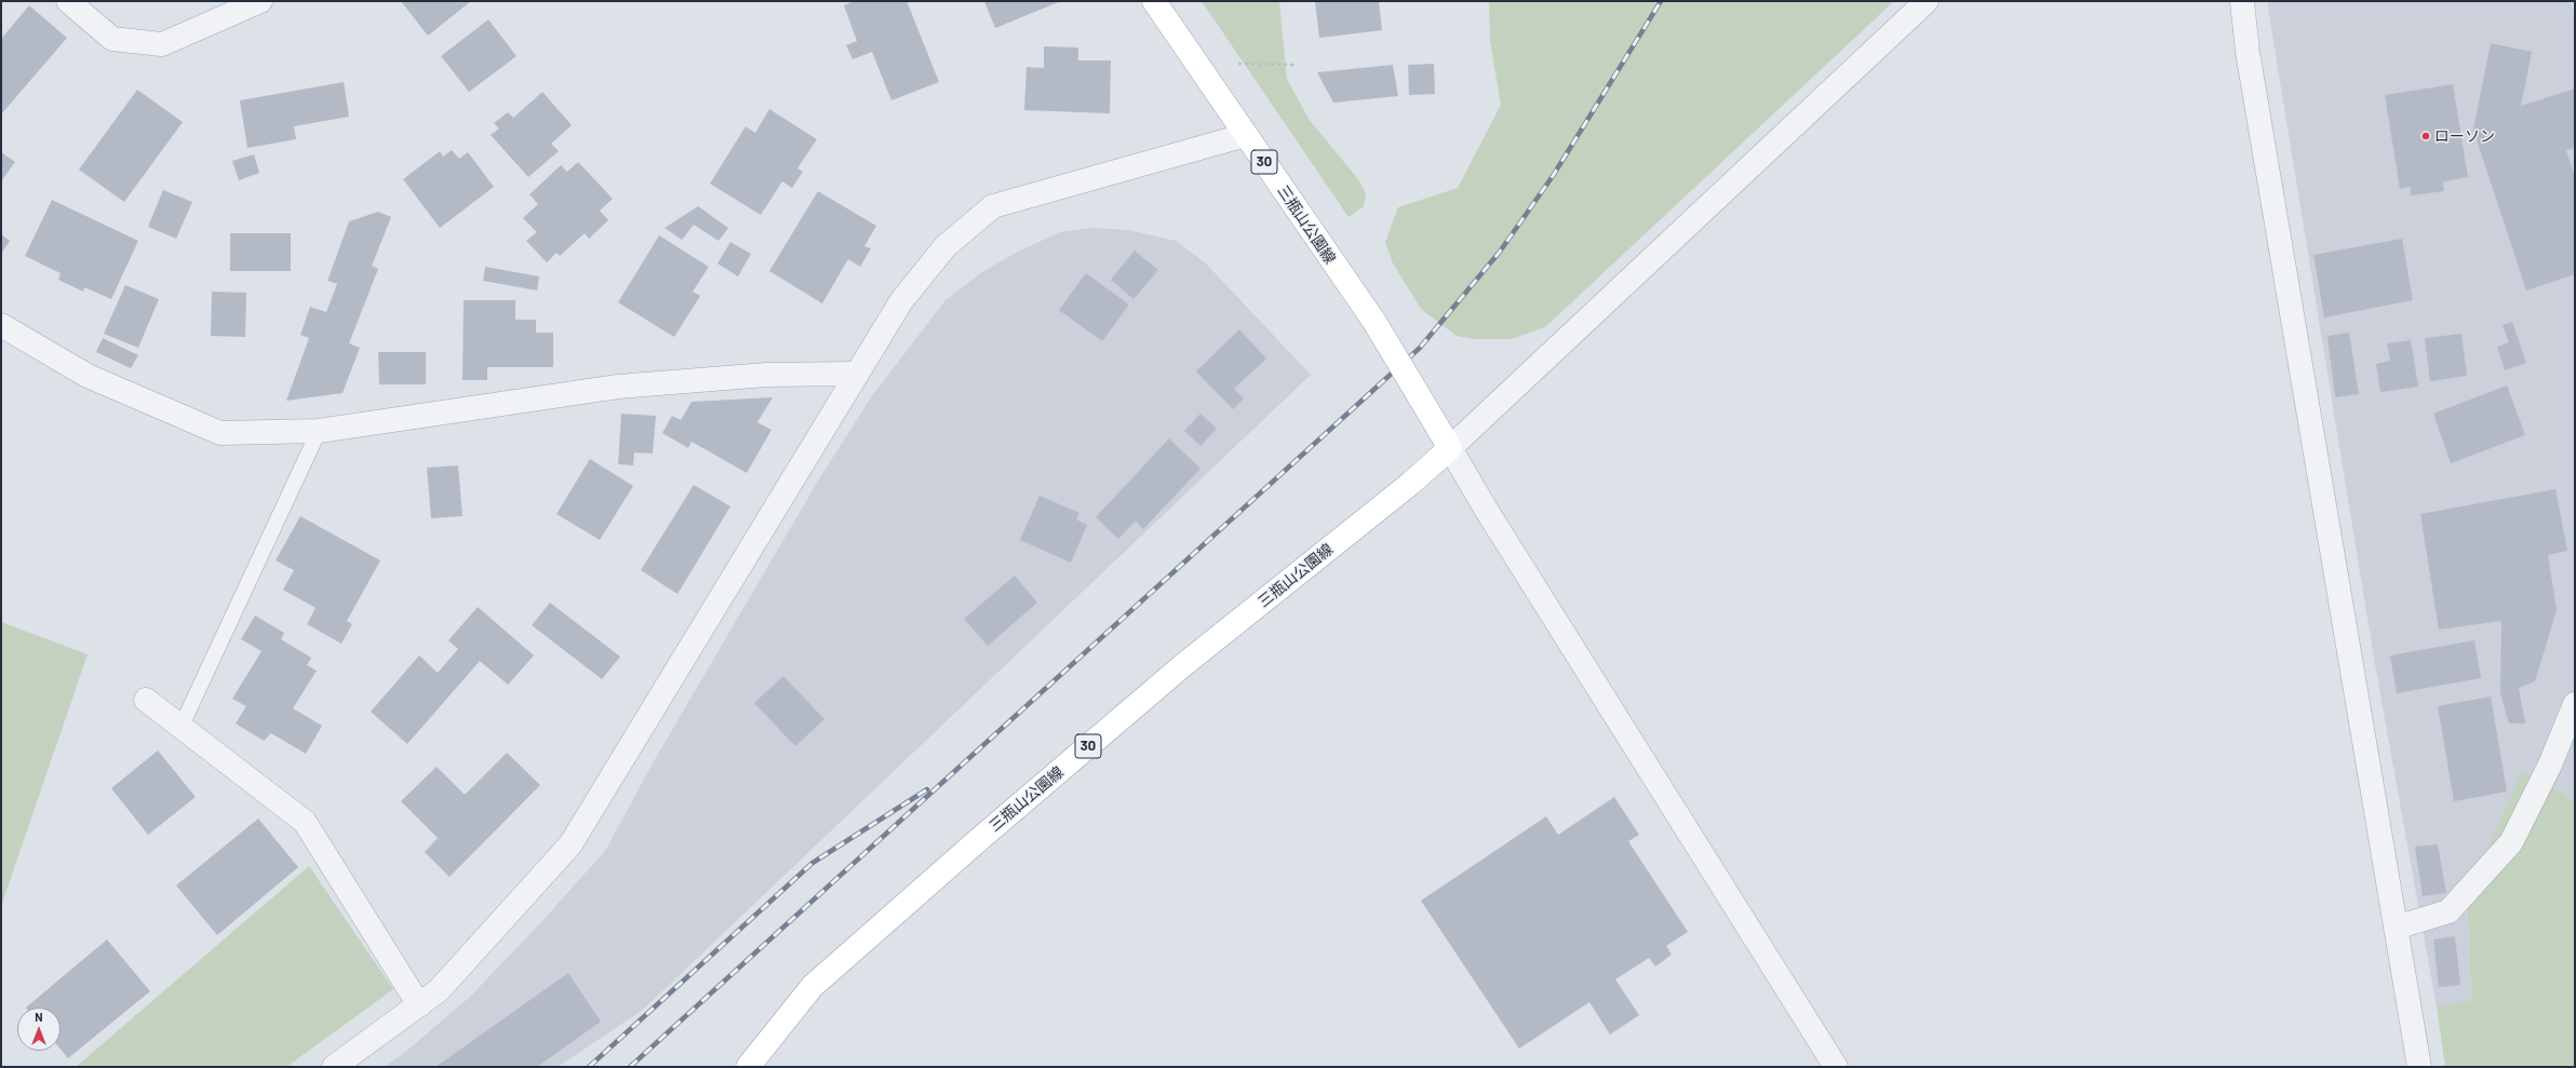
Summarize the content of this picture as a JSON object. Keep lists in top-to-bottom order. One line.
{"streets":{"main road":["30","三瓶山公園線"]},"places":["ローソン"],"north":"top"}
